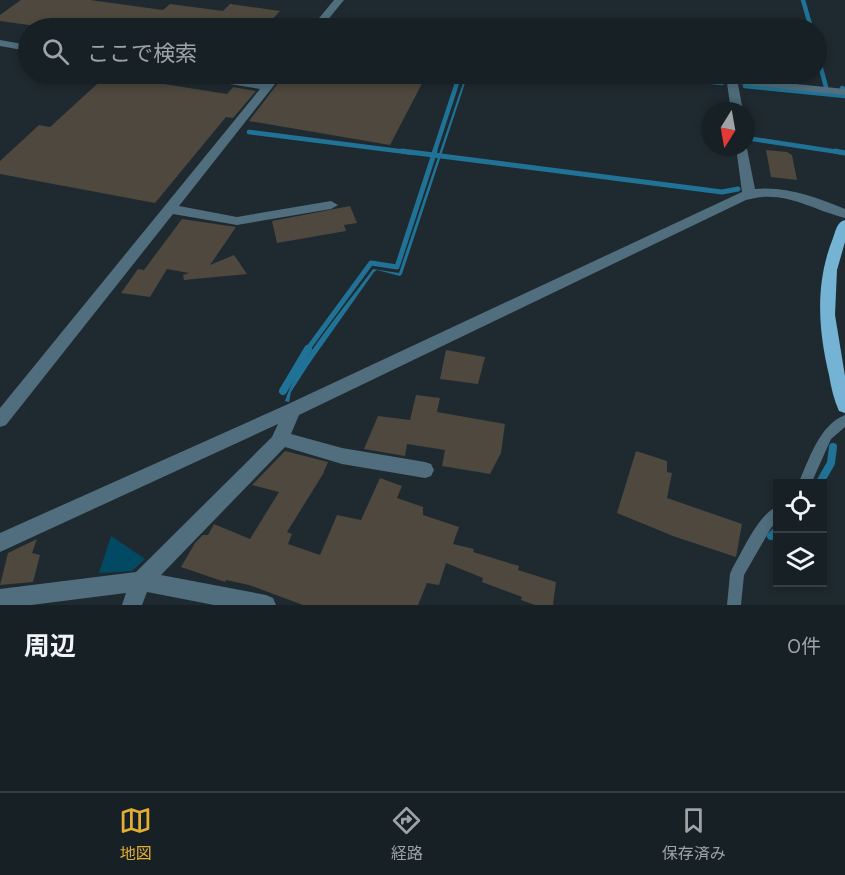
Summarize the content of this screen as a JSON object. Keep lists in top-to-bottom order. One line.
{"north":"bottom","page":{"search":"ここで検索","heading":["周辺","0件"],"nav":["地図","経路","保存済み"]}}
